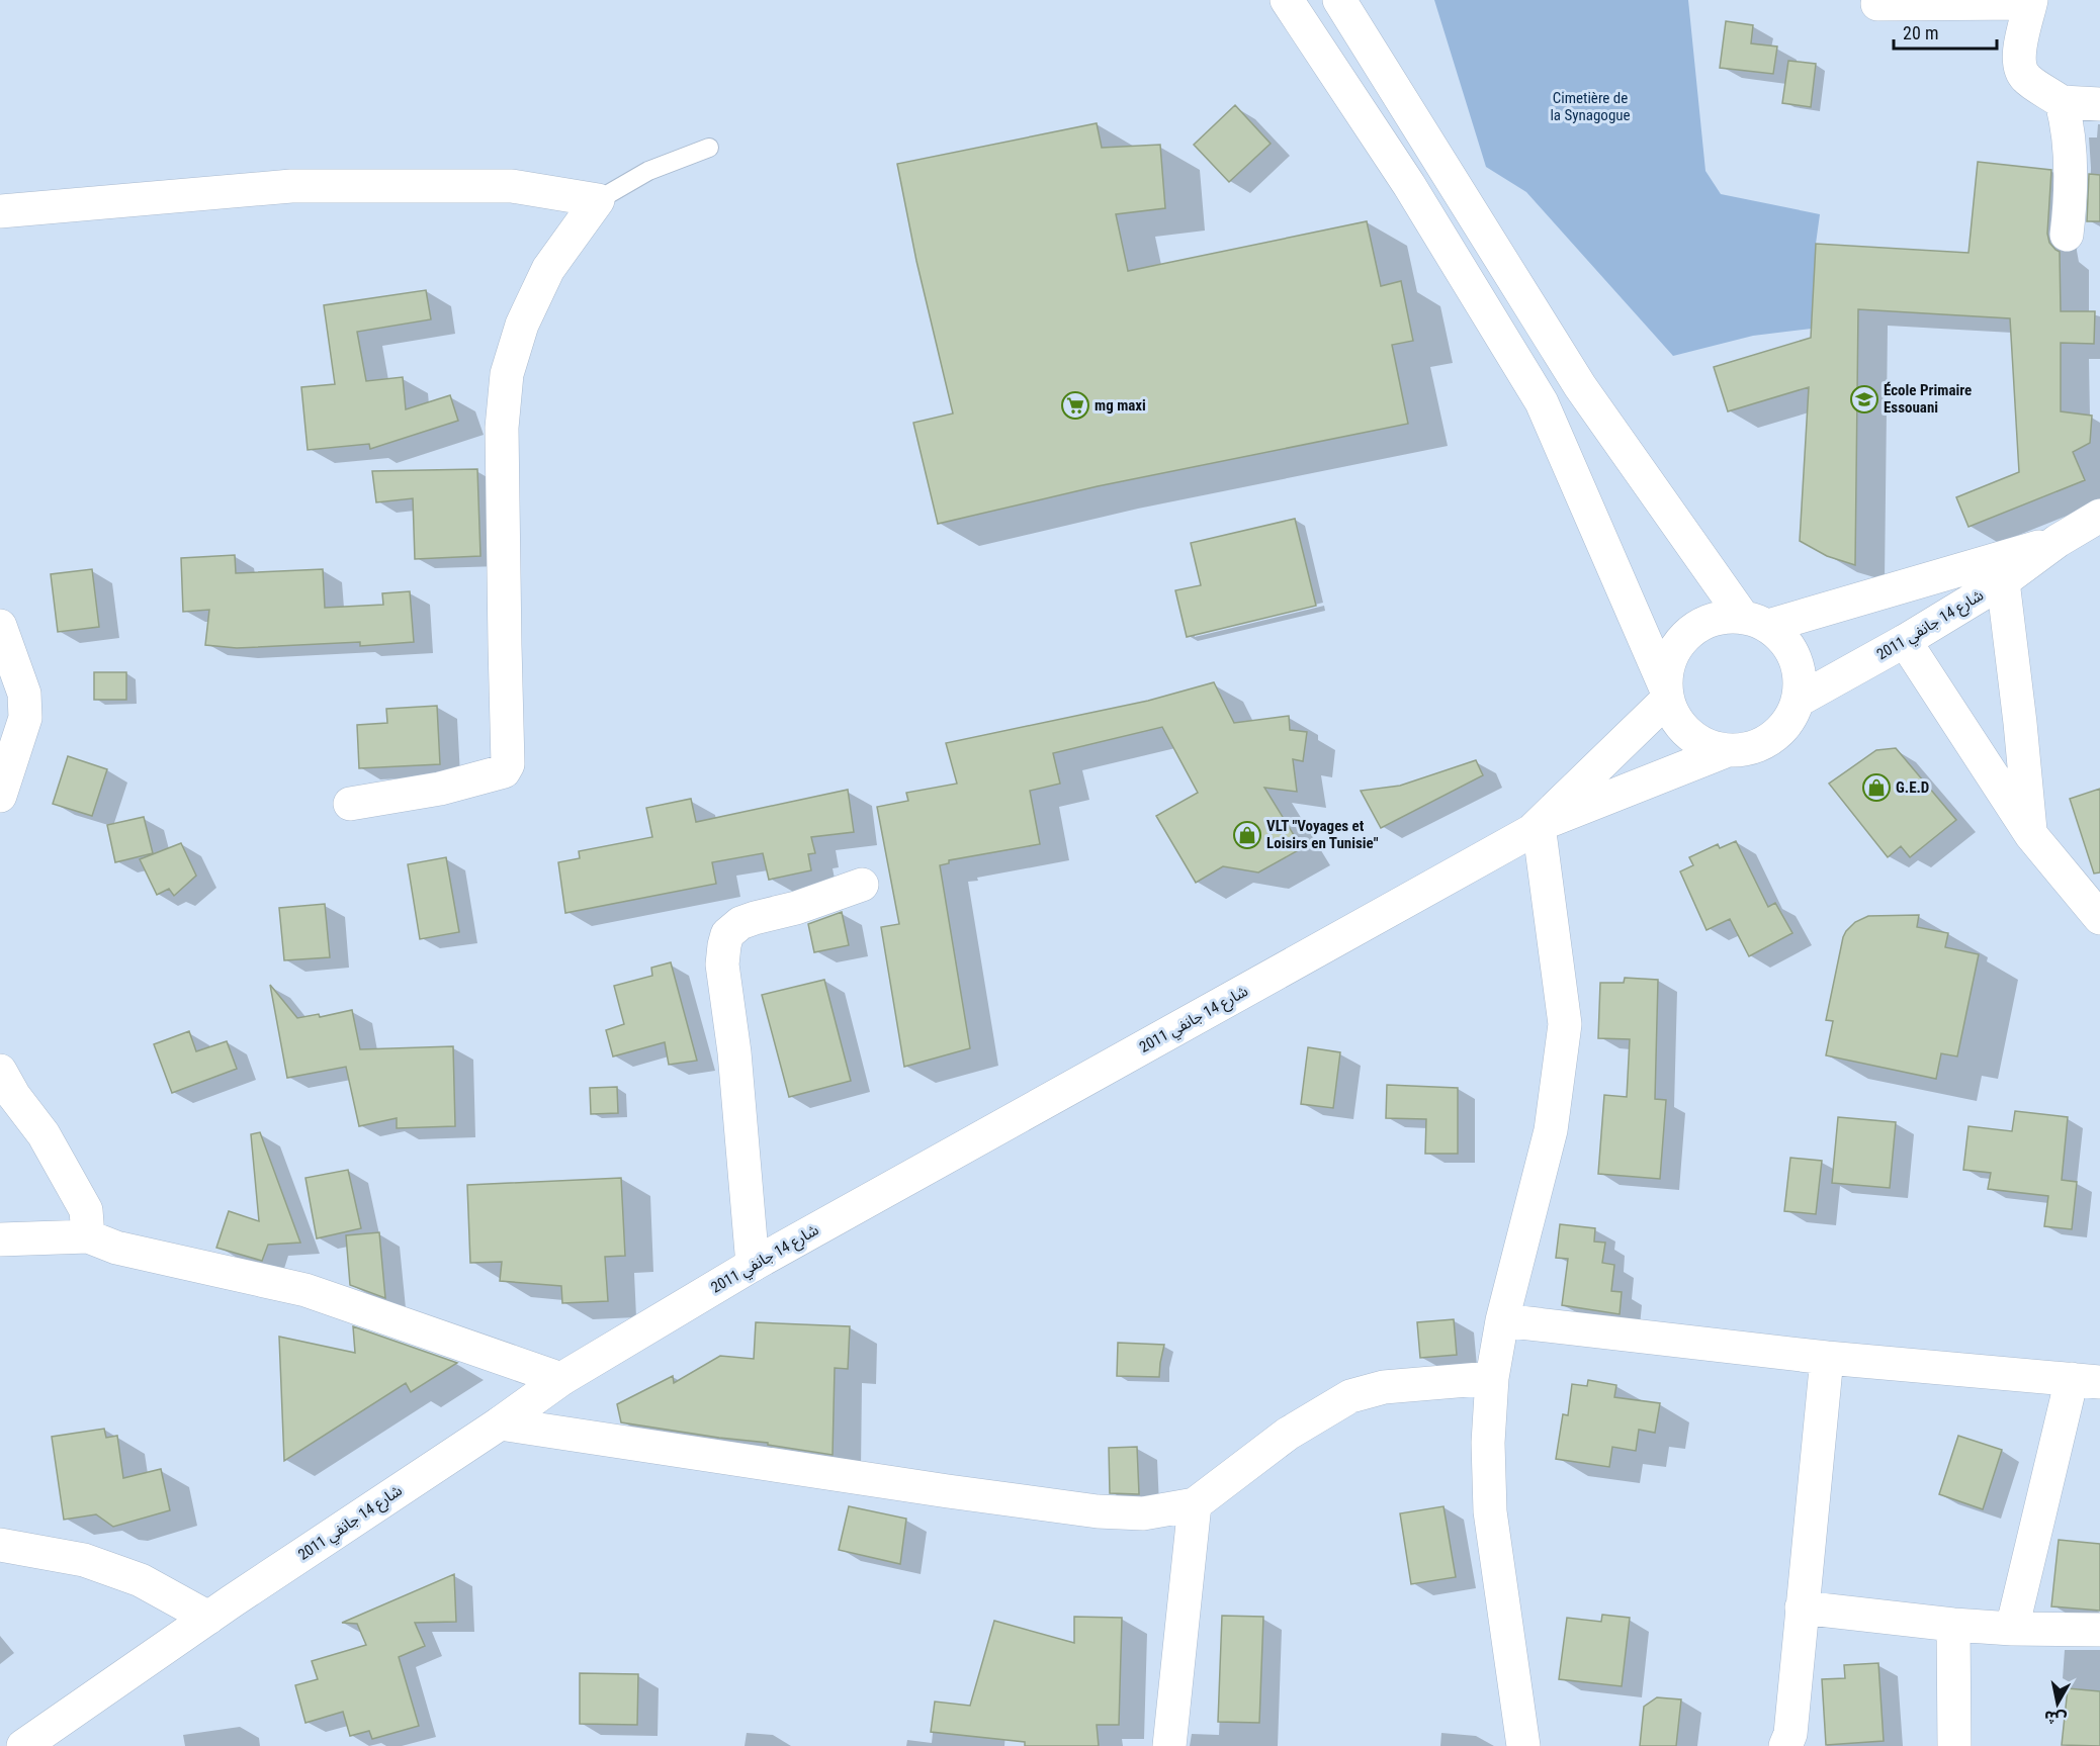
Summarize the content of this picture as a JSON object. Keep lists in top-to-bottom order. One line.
{"streets":{"street":["شارع 14 جانفي 2011"]},"parks":["Cimetière de la Synagogue"],"places":{"school or university":["École Primaire Essouani"],"supermarket":["mg maxi"],"shop":["G.E.D","VLT \"Voyages et Loisirs en Tunisie\""]},"scale_bar":"20 m","north":"bottom"}
